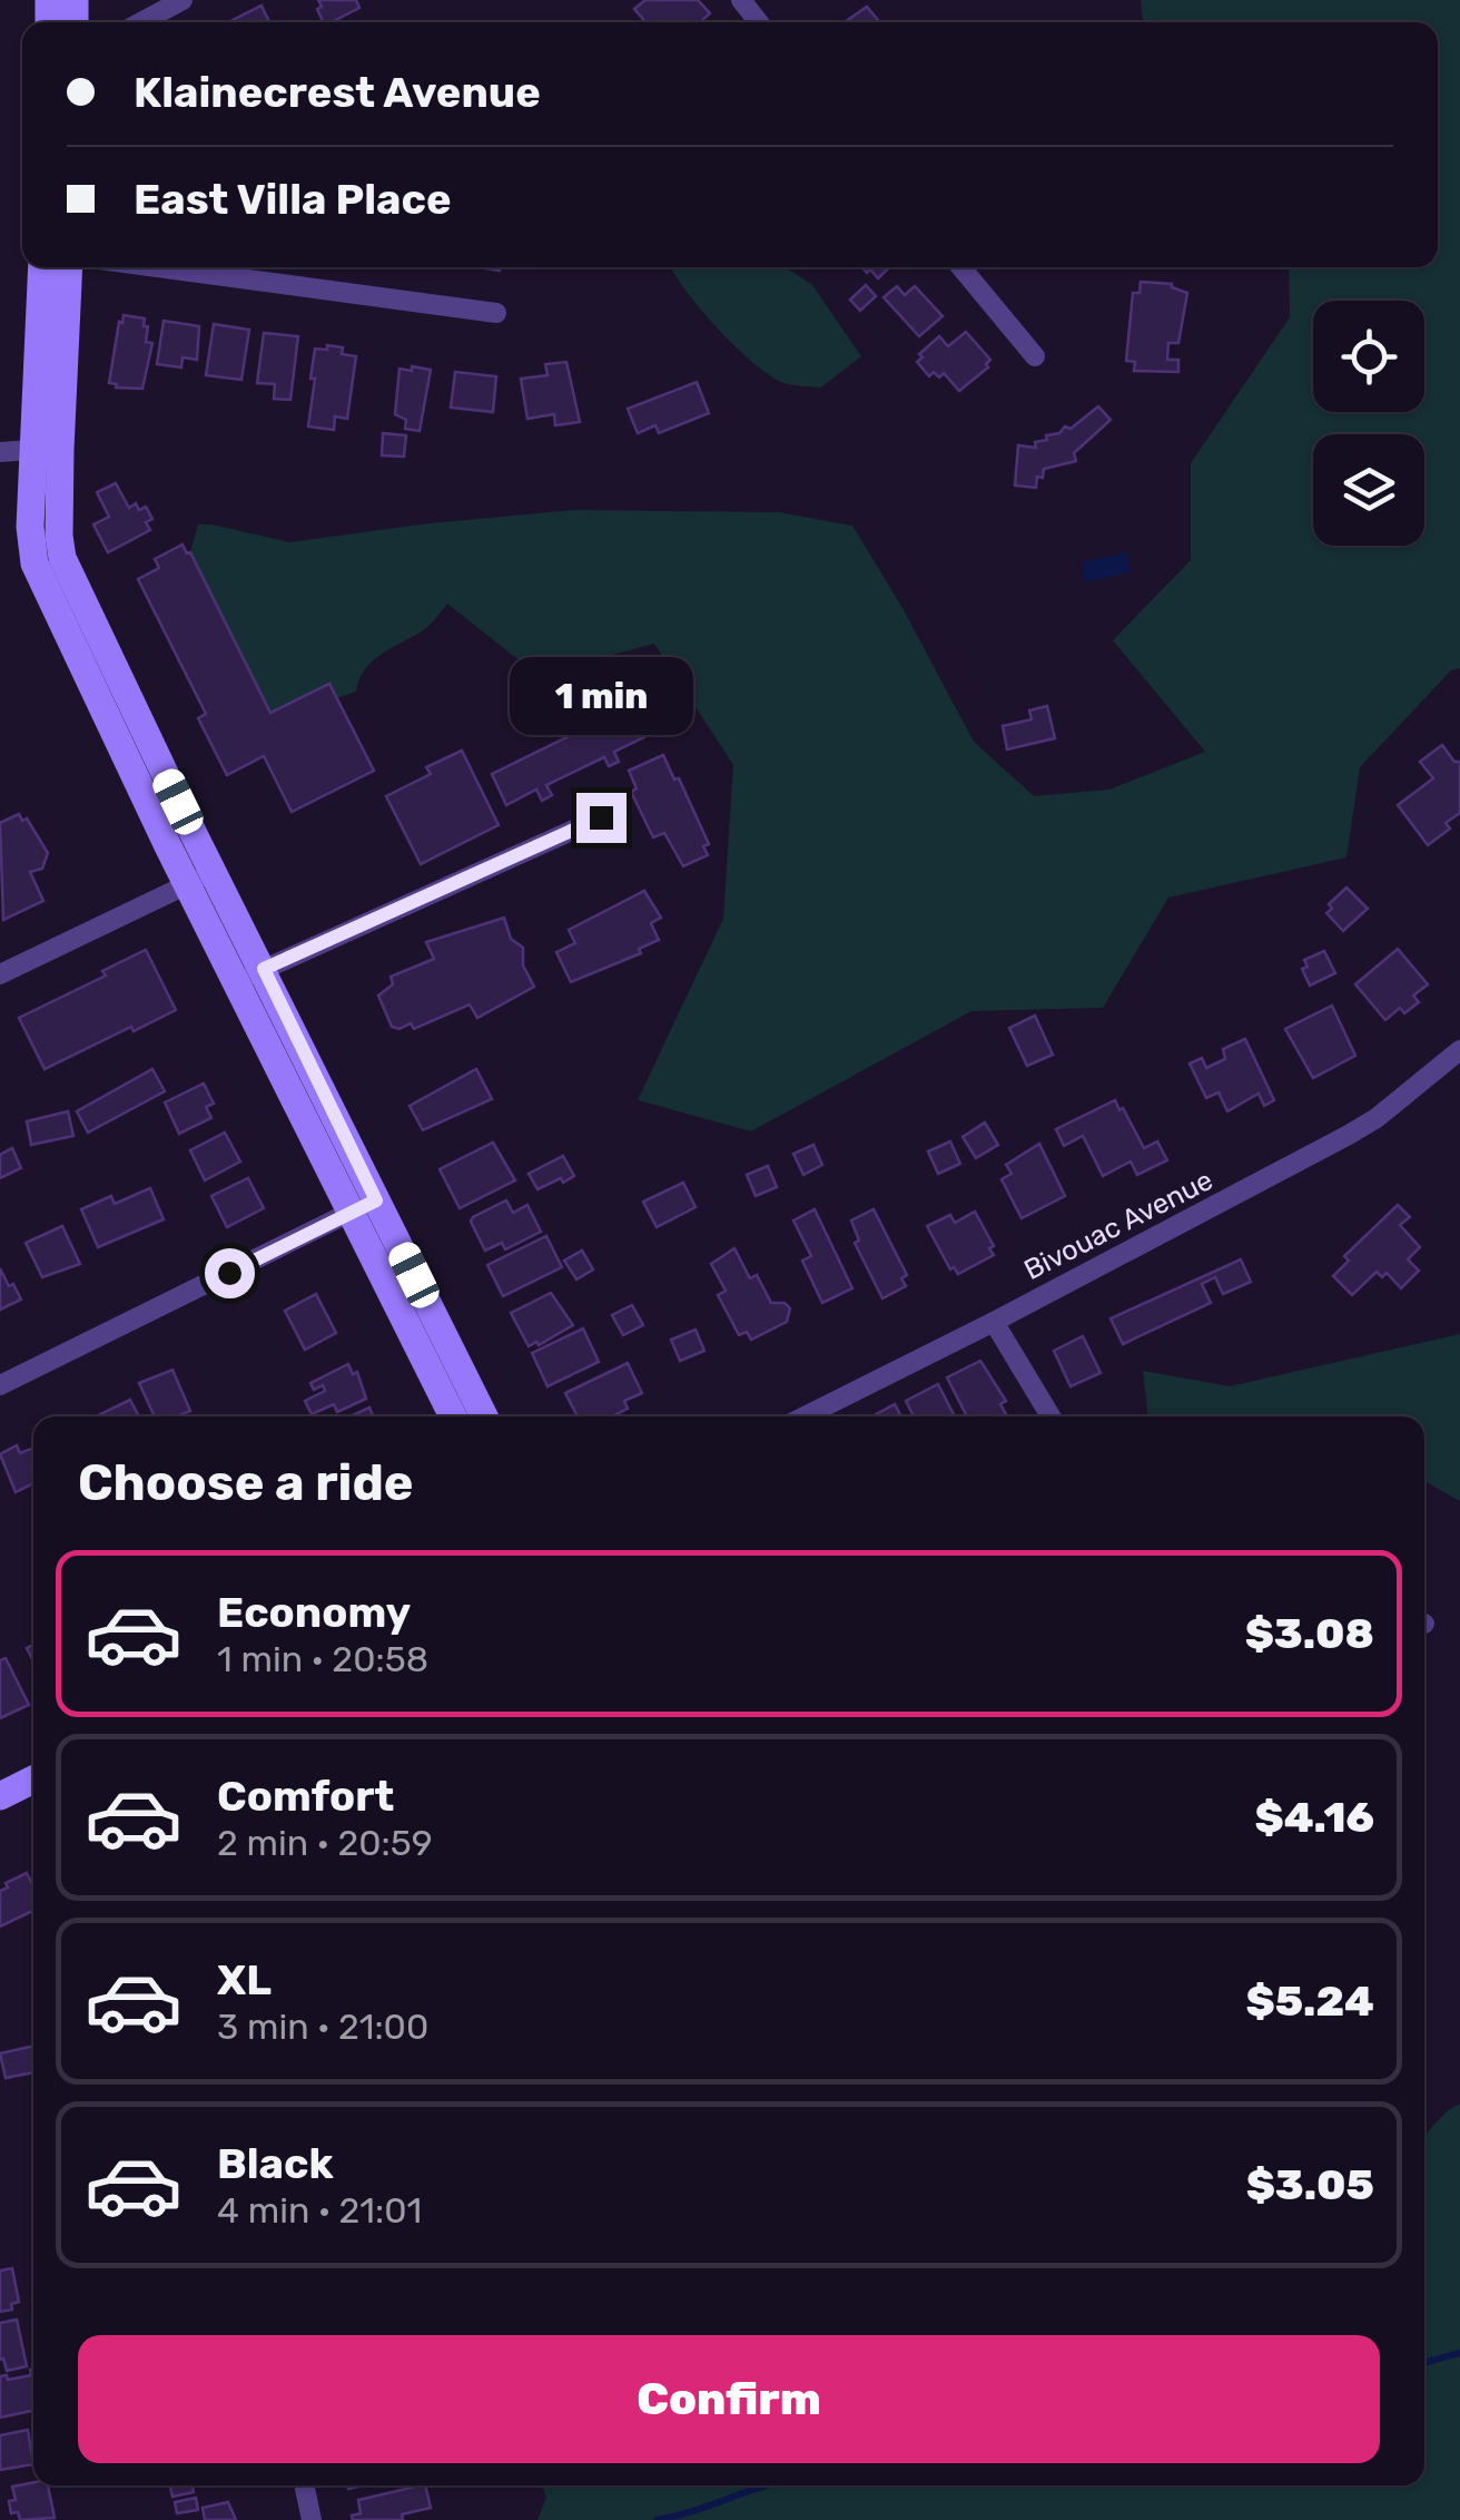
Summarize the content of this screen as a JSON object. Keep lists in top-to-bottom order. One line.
{"streets":{"street":["Bivouac Avenue"]},"page":{"banner":["Klainecrest Avenue","East Villa Place"],"bubble":"1 min","heading":"Choose a ride","list":[{"name":"Economy","note":"1 min · 20:58","value":"$3.08"},{"name":"Comfort","note":"2 min · 20:59","value":"$4.16"},{"name":"XL","note":"3 min · 21:00","value":"$5.24"},{"name":"Black","note":"4 min · 21:01","value":"$3.05"}],"buttons":"Confirm"}}
